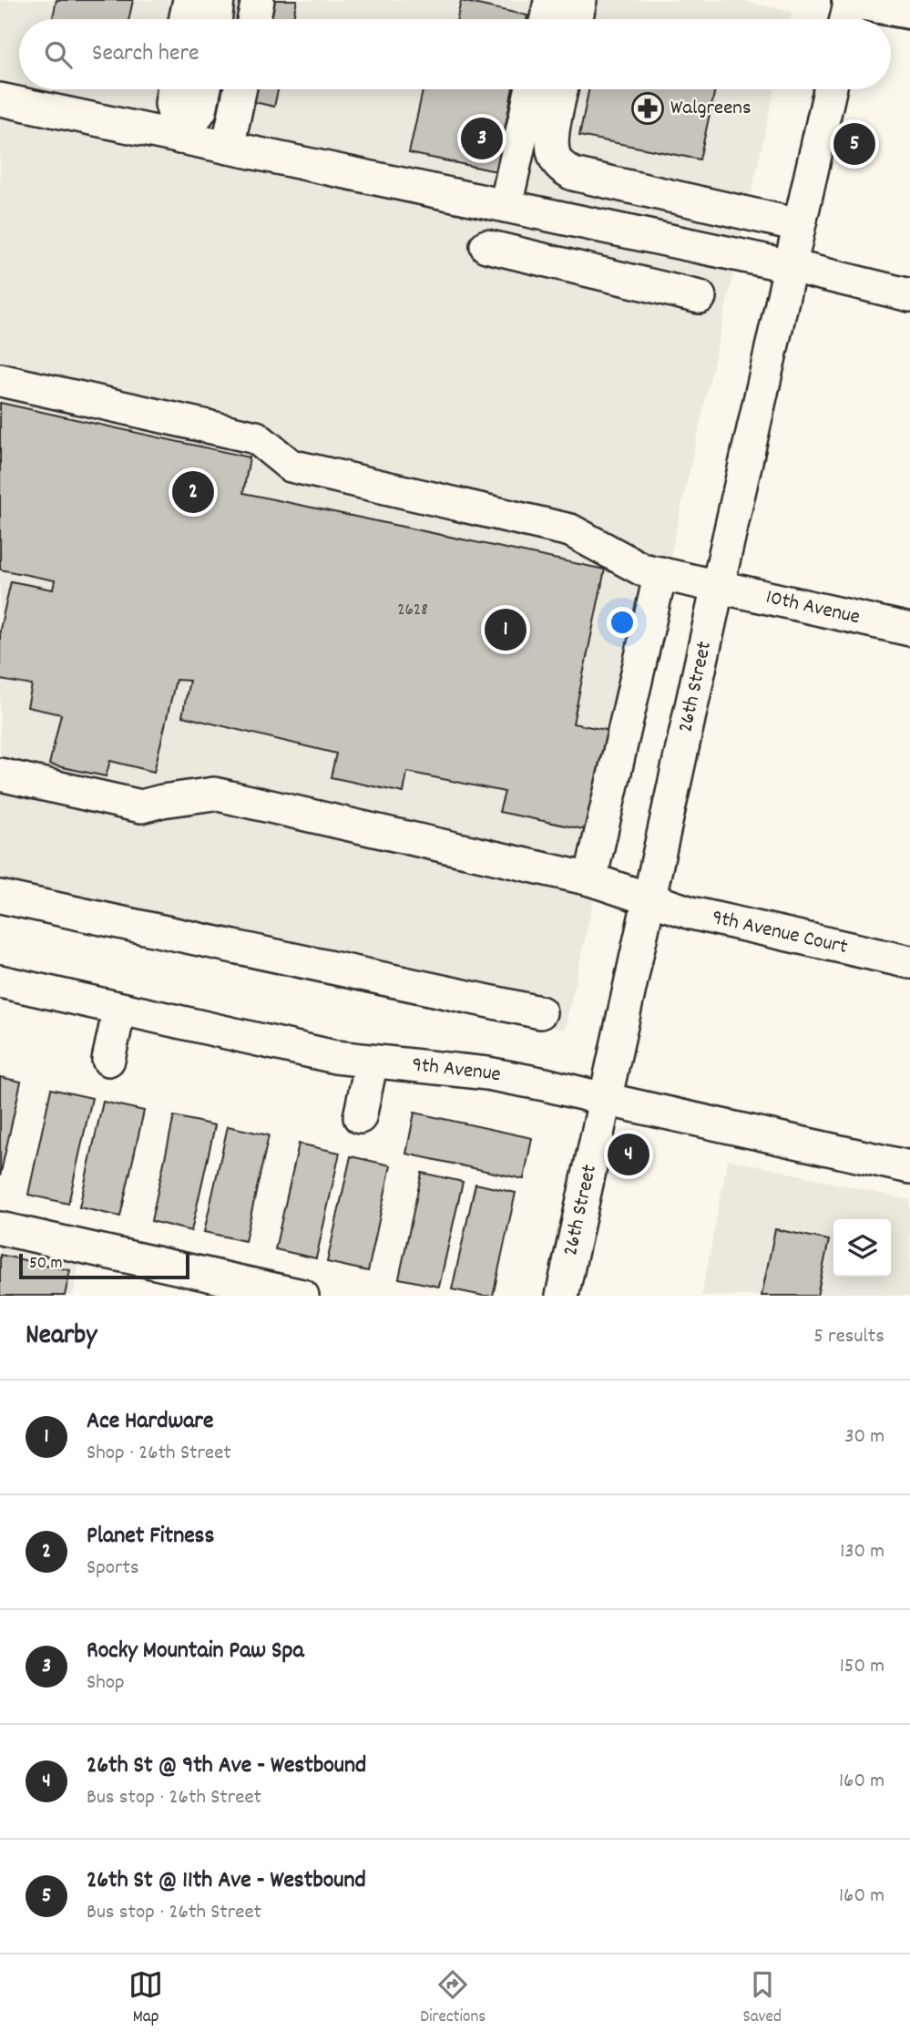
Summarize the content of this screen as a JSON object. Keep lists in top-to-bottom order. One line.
{"streets":{"street":["10th Avenue","26th Street","9th Avenue Court","9th Avenue"]},"crossings":[["10th Avenue","26th Street"],["26th Street","9th Avenue Court"],["26th Street","9th Avenue"]],"places":{"pharmacy":["Walgreens"]},"house_numbers":["2628"],"scale_bar":"50 m","page":{"search":"Search here","pins":["3","5","2","1","4"],"scale":"50 m","heading":["Nearby","5 results"],"list":[{"mark":"1","name":"Ace Hardware","note":"Shop · 26th Street","value":"30 m"},{"mark":"2","name":"Planet Fitness","note":"Sports","value":"130 m"},{"mark":"3","name":"Rocky Mountain Paw Spa","note":"Shop","value":"150 m"},{"mark":"4","name":"26th St @ 9th Ave - Westbound","note":"Bus stop · 26th Street","value":"160 m"},{"mark":"5","name":"26th St @ 11th Ave - Westbound","note":"Bus stop · 26th Street","value":"160 m"}],"nav":["Map","Directions","Saved"]}}
